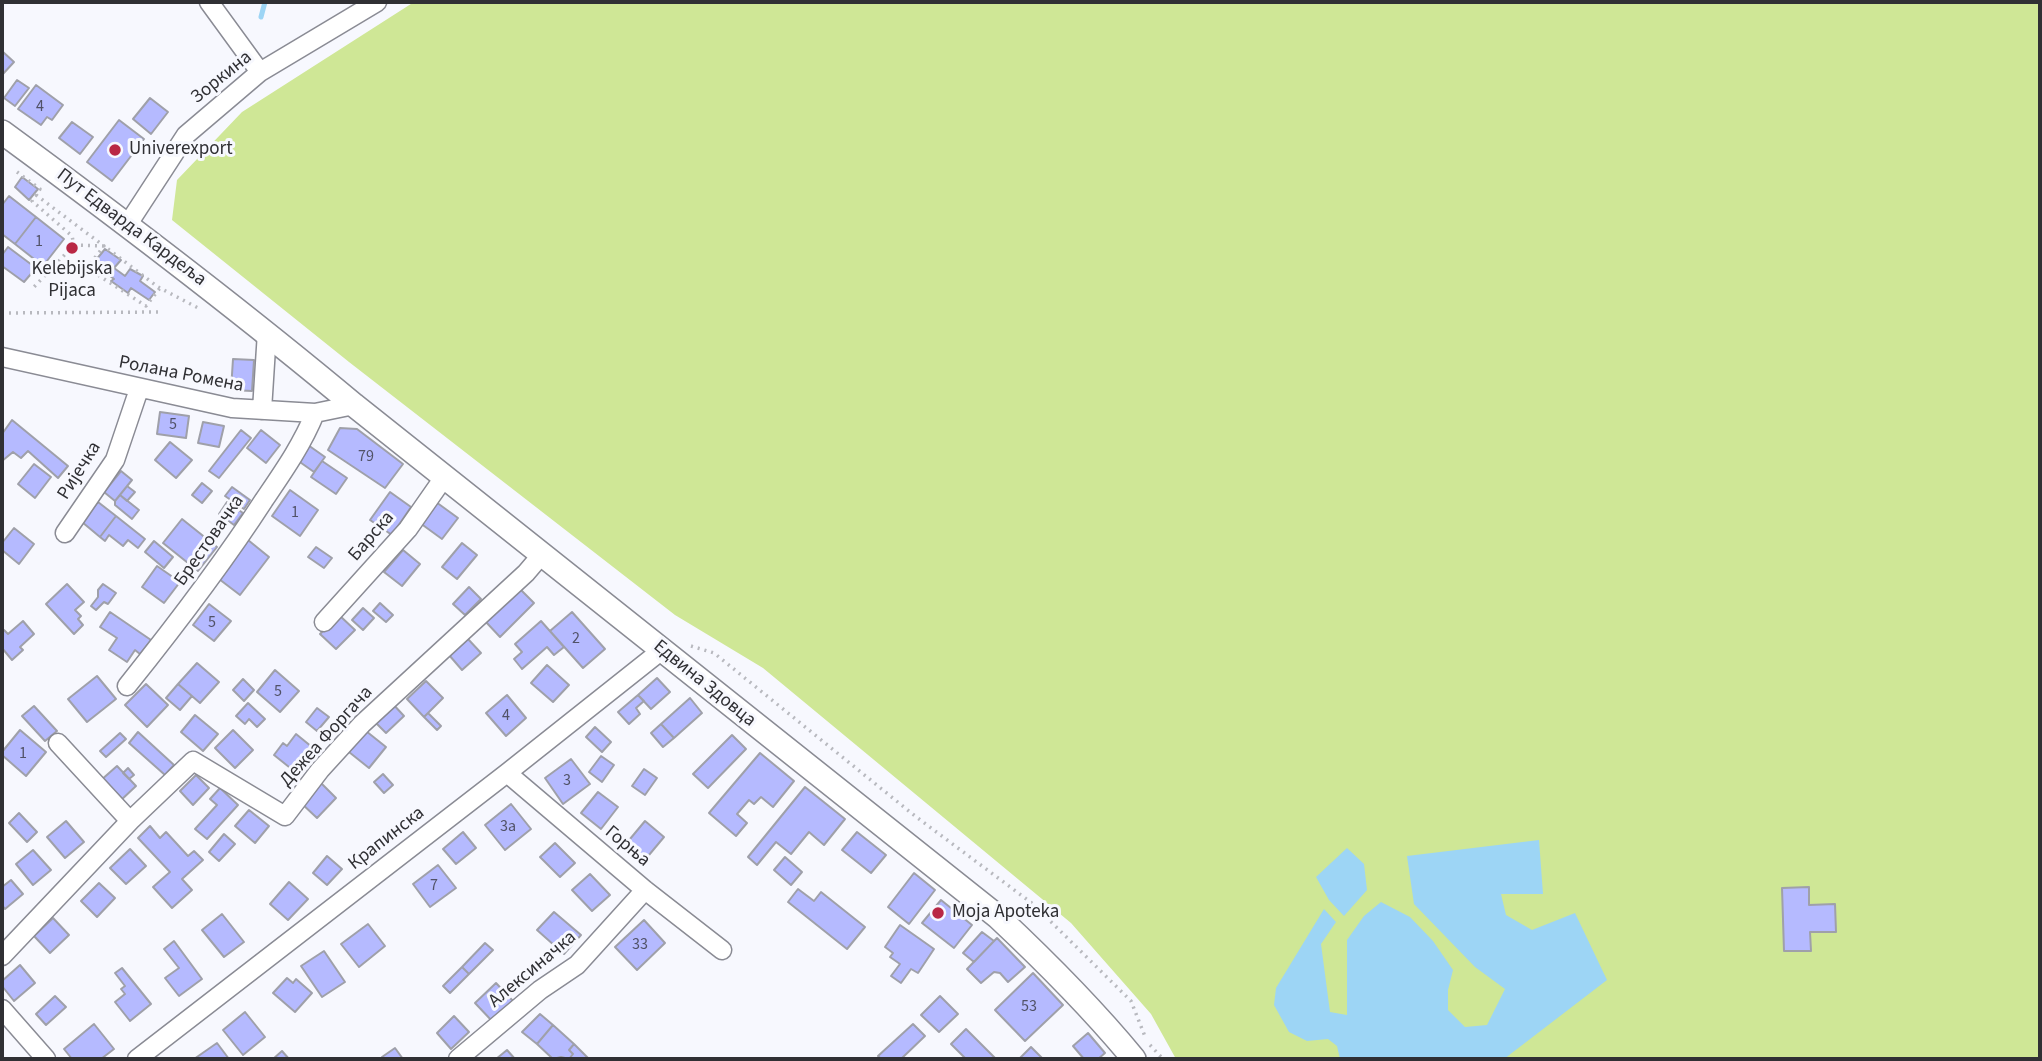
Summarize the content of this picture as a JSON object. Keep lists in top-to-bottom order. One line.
{"streets":{"main road":["Пут Едварда Кардеља","Едвина Здовца"],"street":["Зоркина","Ролана Ромена","Ријечка","Барска","Брестовачка","Дежеа Форгача","Крапинска","Горња","Алексиначка"]},"crossings":[["Зоркина","Пут Едварда Кардеља"],["Пут Едварда Кардеља","Едвина Здовца"],["Ролана Ромена","Ријечка"],["Ролана Ромена","Брестовачка"],["Ролана Ромена","Едвина Здовца"],["Барска","Едвина Здовца"],["Едвина Здовца","Дежеа Форгача"],["Едвина Здовца","Крапинска"],["Крапинска","Горња"],["Горња","Алексиначка"]],"places":["Univerexport","Kelebijska Pijaca","Moja Apoteka"],"house_numbers":["4","1","5","79","1","5","2","5","4","1","3","3a","7","33","53"]}
